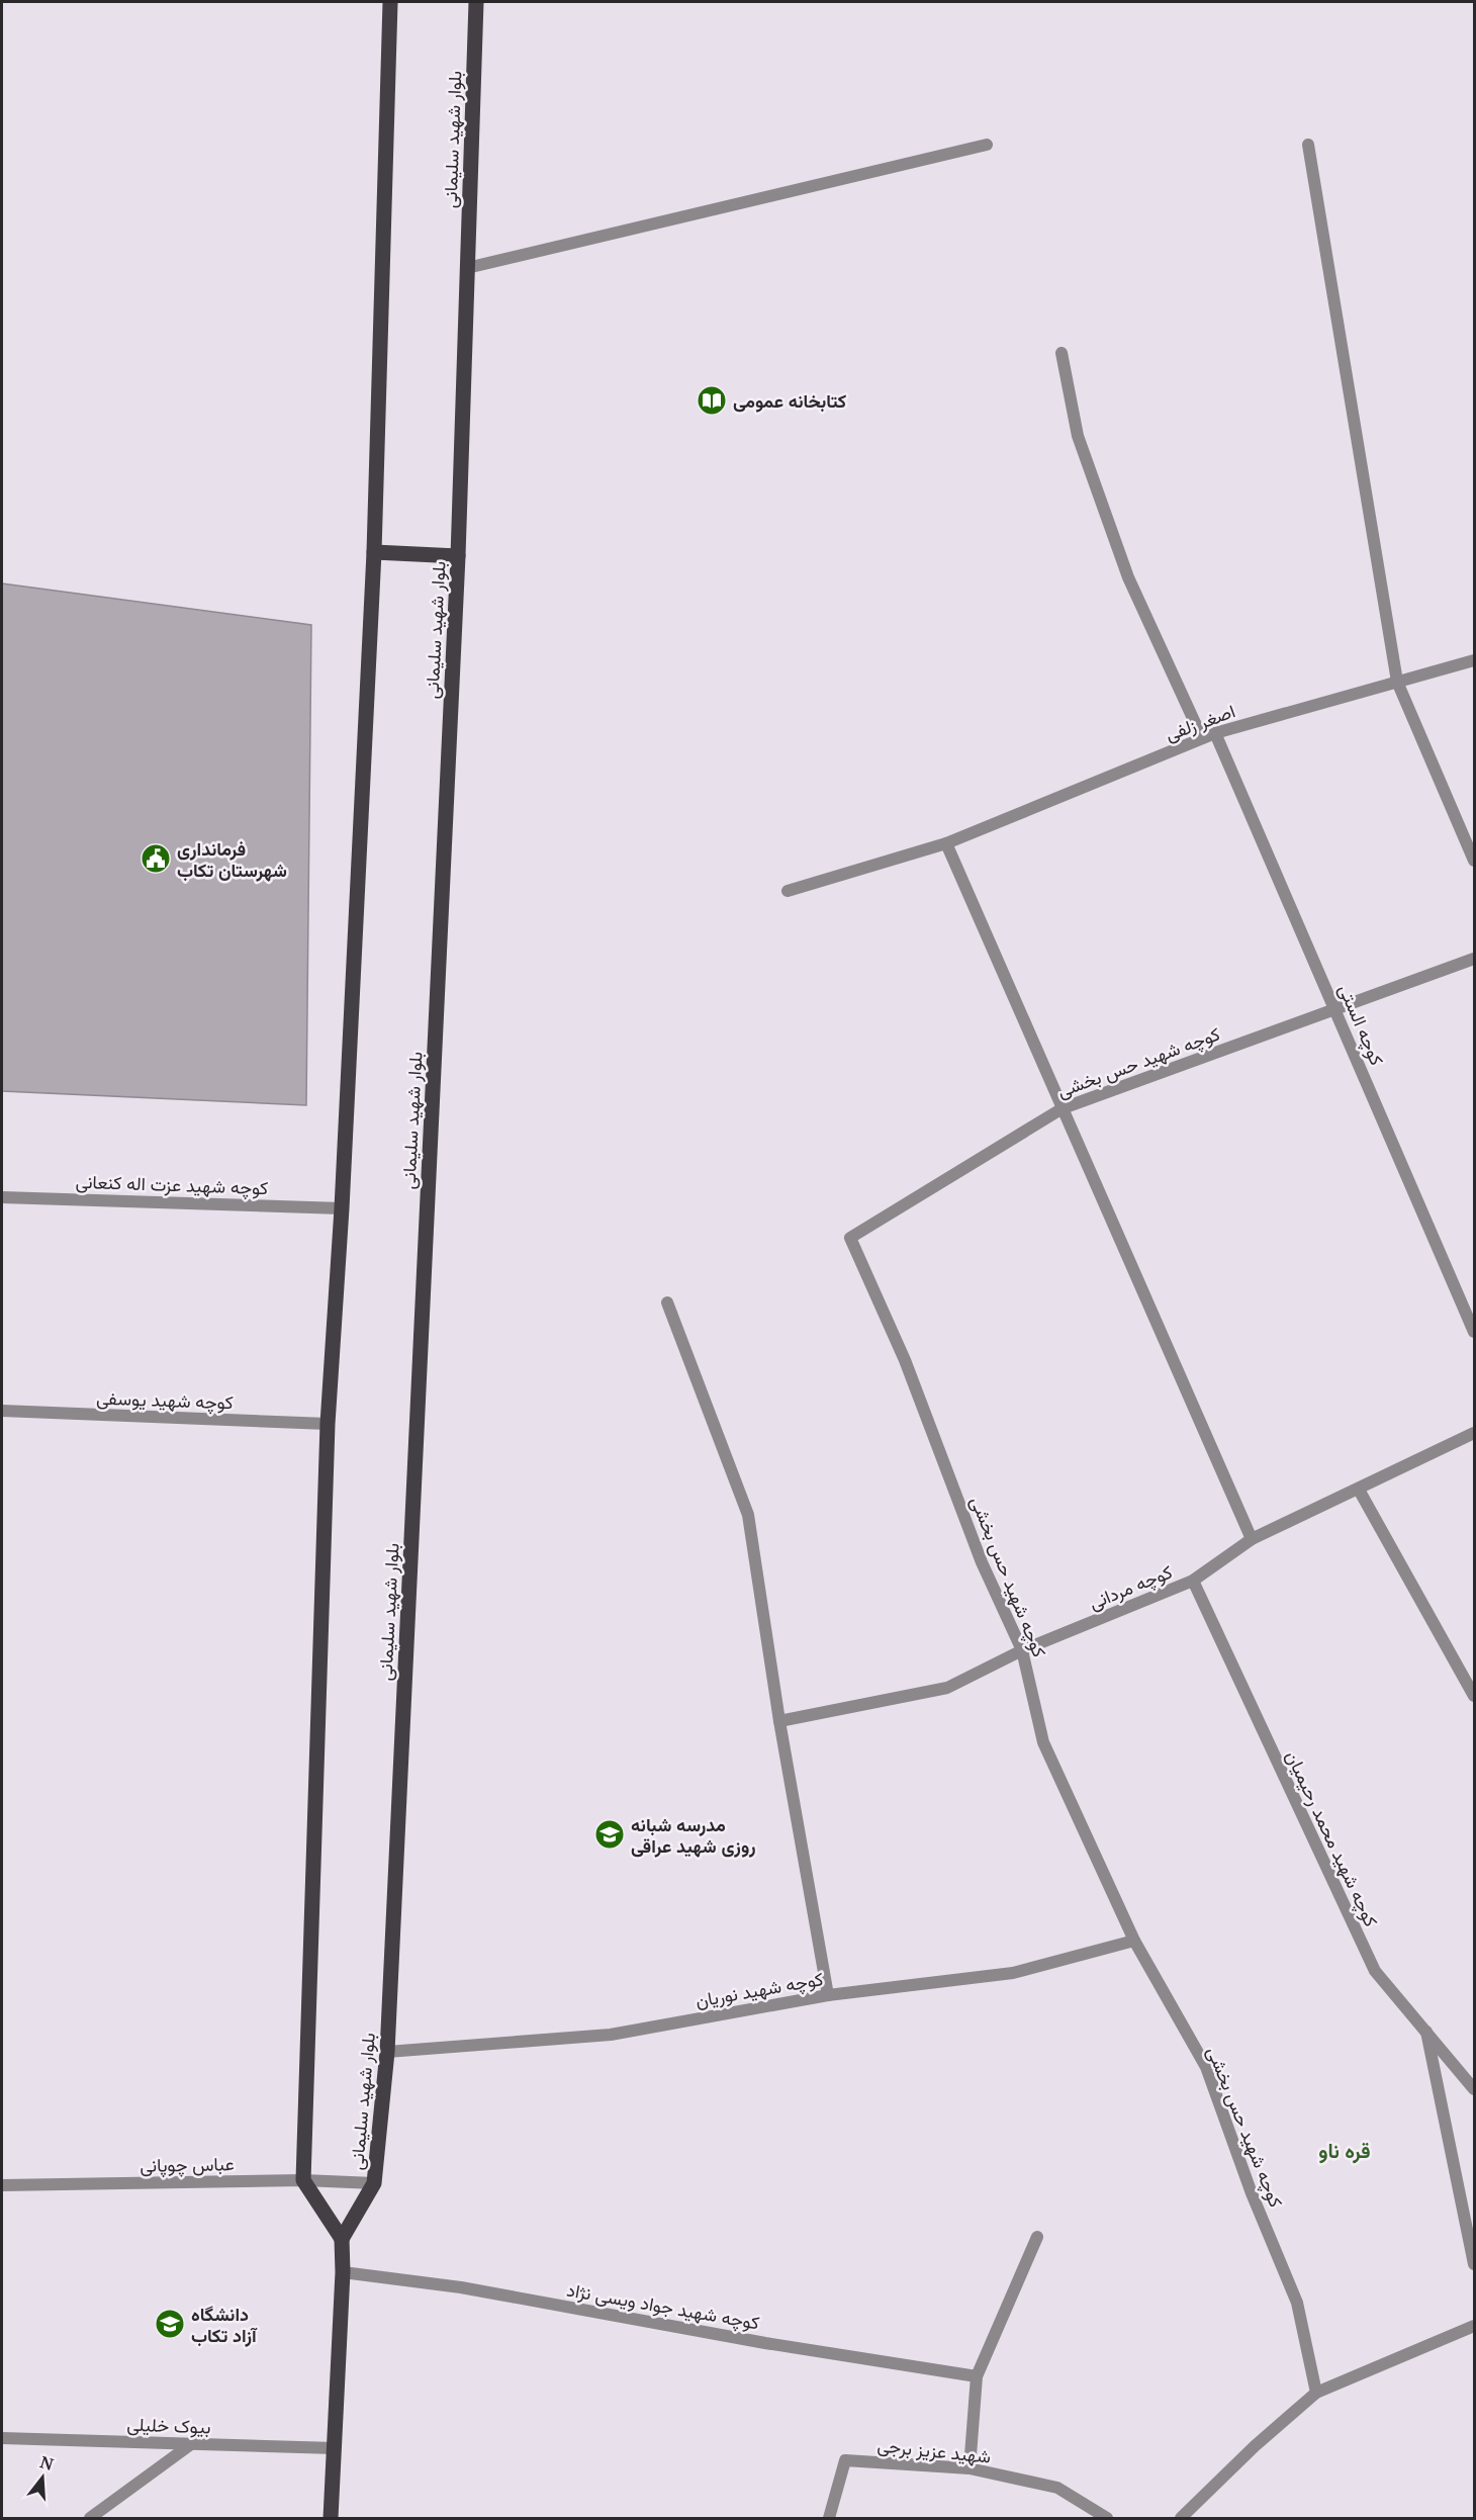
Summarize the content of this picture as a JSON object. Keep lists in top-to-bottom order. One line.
{"streets":{"main road":["بلوار شهید سلیمانی"],"street":["اصغر زلفی","کوچه الستی","کوچه شهید حس بخشی","کوچه شهید عزت اله کنعانی","کوچه شهید یوسفی","کوچه مردانی","کوچه شهید محمد رحیمیان","کوچه شهید نوریان","عباس چوپانی","کوچه شهید جواد ویسی نژاد","بیوک خلیلی","شهید عزیز برجی"]},"crossings":[["بلوار شهید سلیمانی","کوچه شهید نوریان"],["بلوار شهید سلیمانی","عباس چوپانی"],["اصغر زلفی","کوچه الستی"],["کوچه الستی","کوچه شهید حس بخشی"],["کوچه شهید حس بخشی","کوچه مردانی"],["کوچه شهید حس بخشی","کوچه شهید نوریان"],["کوچه مردانی","کوچه شهید محمد رحیمیان"]],"districts":["قره ناو"],"places":{"library":["کتابخانه عمومی"],"public building":["فرمانداری شهرستان تکاب"],"school or university":["مدرسه شبانه روزی شهید عراقی","دانشگاه آزاد تکاب"]},"north":"top"}
